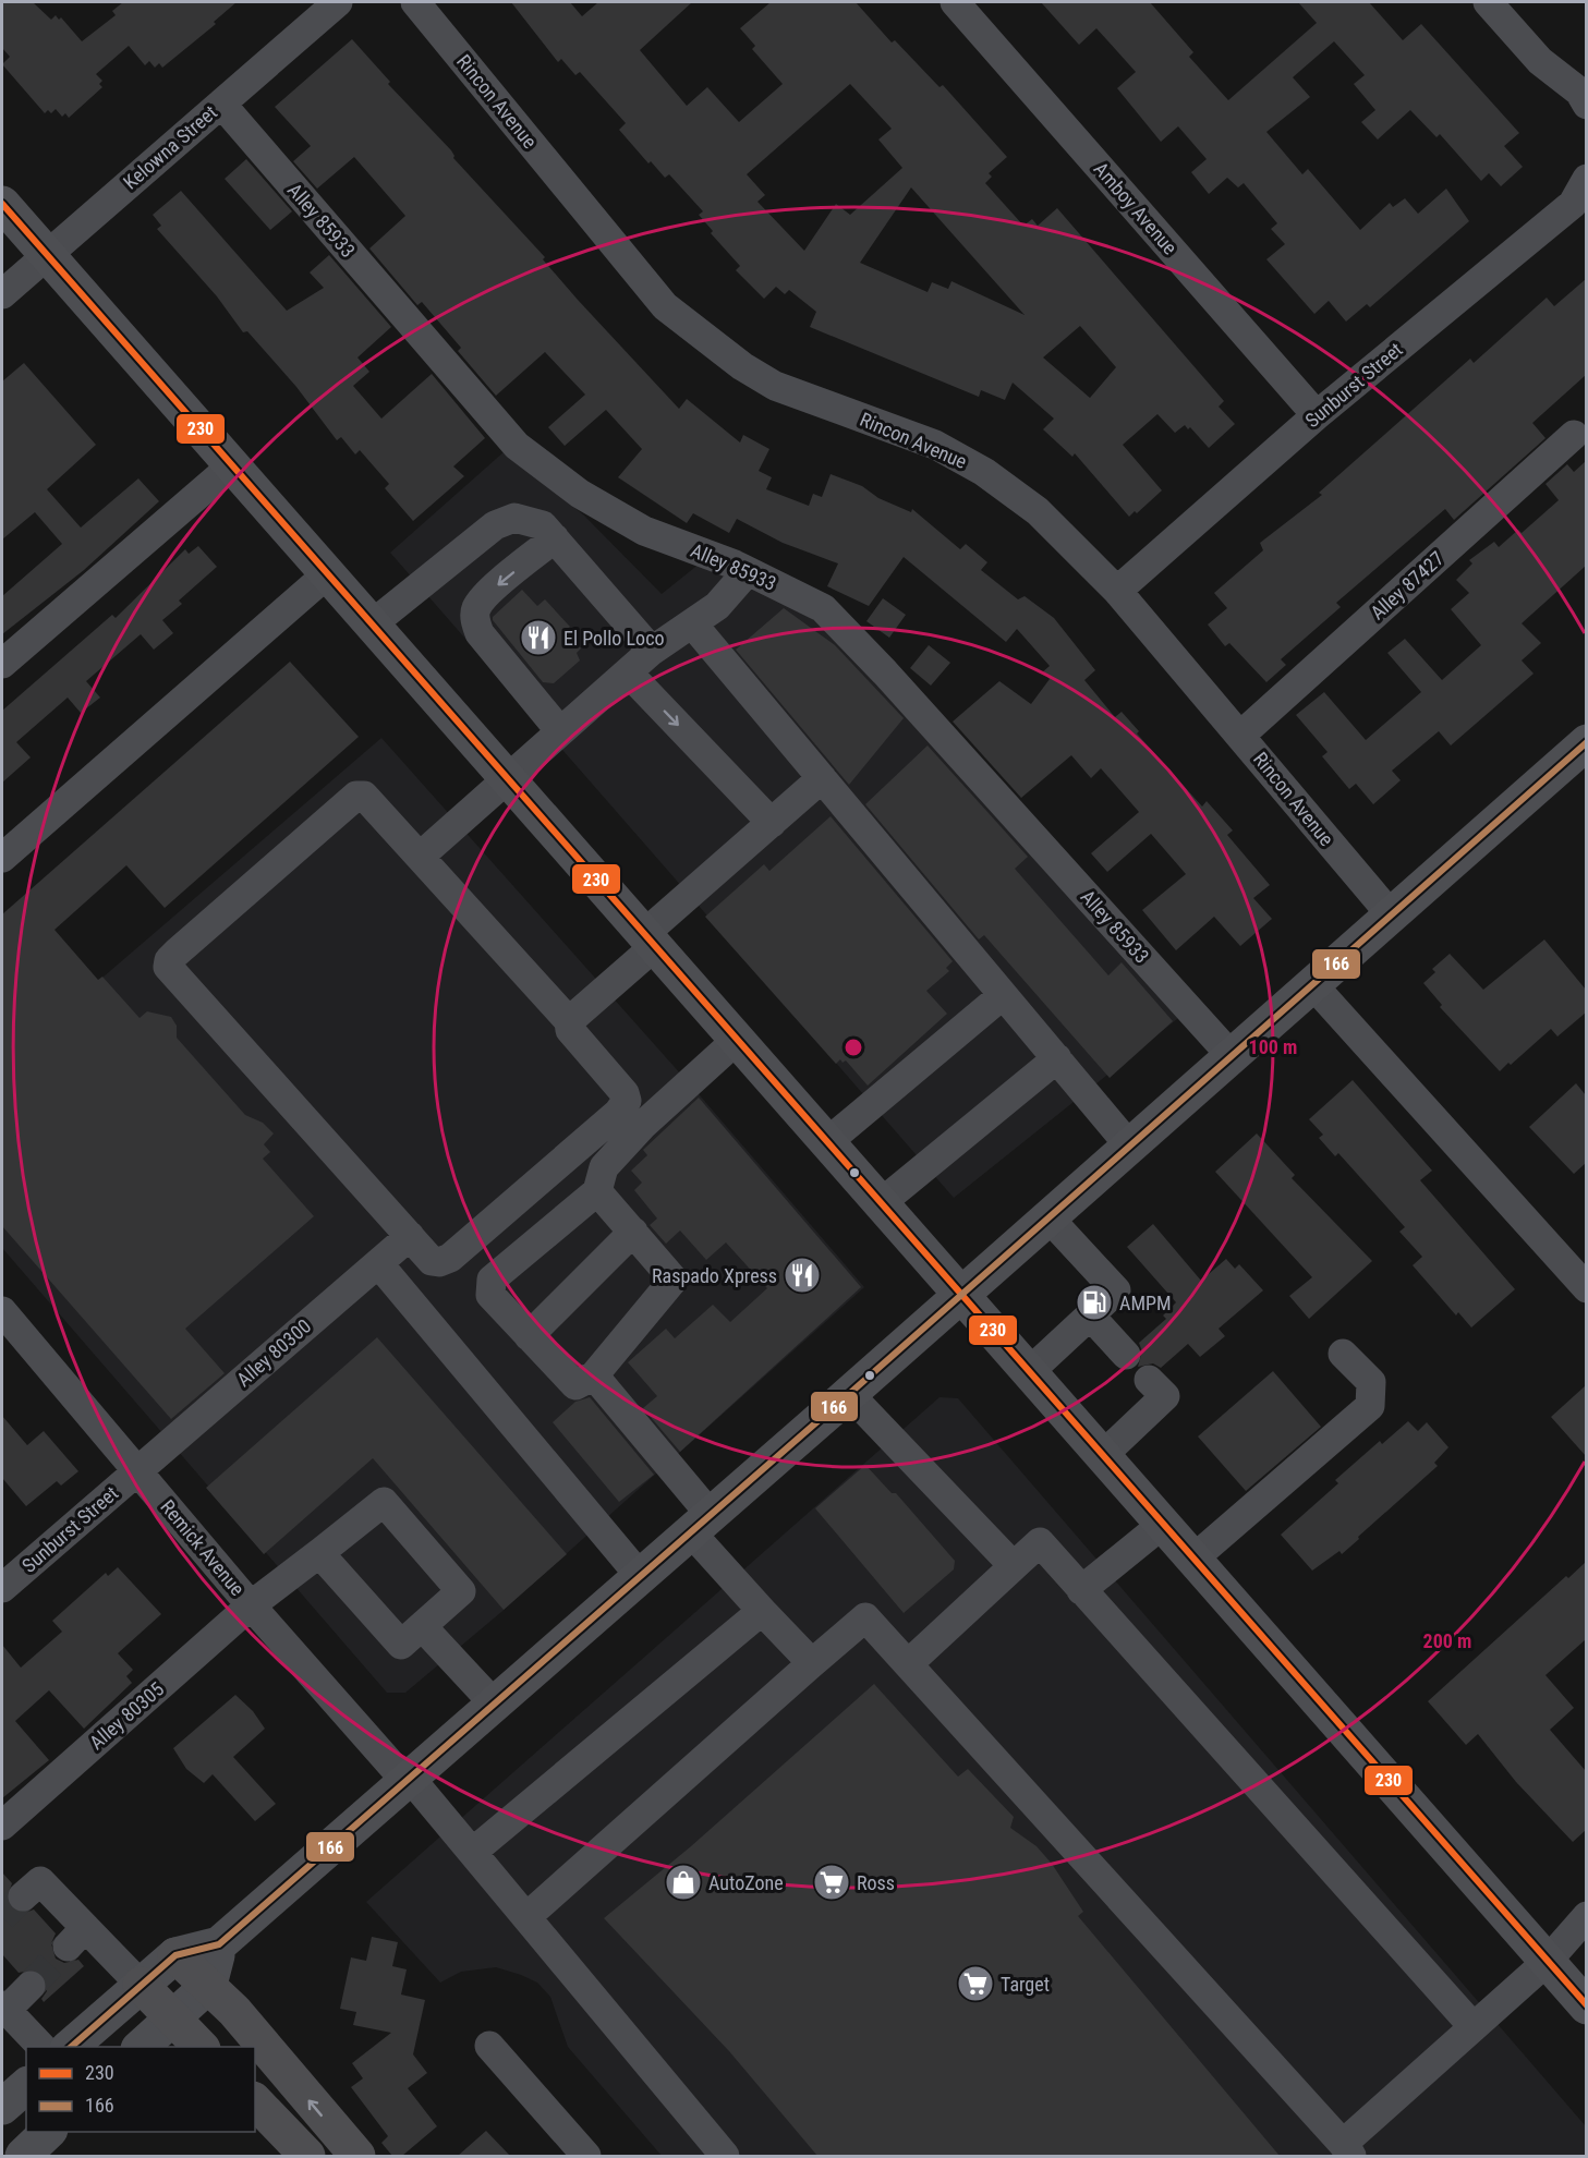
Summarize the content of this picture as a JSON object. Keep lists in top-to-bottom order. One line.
{"streets":{"street":["Rincon Avenue","Kelowna Street","Amboy Avenue","Alley 85933","Sunburst Street","Alley 87427","Alley 80300","Remick Avenue","Alley 80305"]},"crossings":[["Rincon Avenue","Sunburst Street"],["Rincon Avenue","Alley 87427"],["Kelowna Street","Alley 85933"],["Amboy Avenue","Sunburst Street"],["Sunburst Street","Alley 80300"],["Sunburst Street","Remick Avenue"],["Alley 80300","Remick Avenue"],["Remick Avenue","Alley 80305"]],"places":{"restaurant":["El Pollo Loco","Raspado Xpress"],"fuel station":["AMPM"],"shop":["AutoZone"],"supermarket":["Ross","Target"]},"lines":["transit line 230","transit line 166"],"legend":["230","166"],"rings":["100 m","200 m"]}
